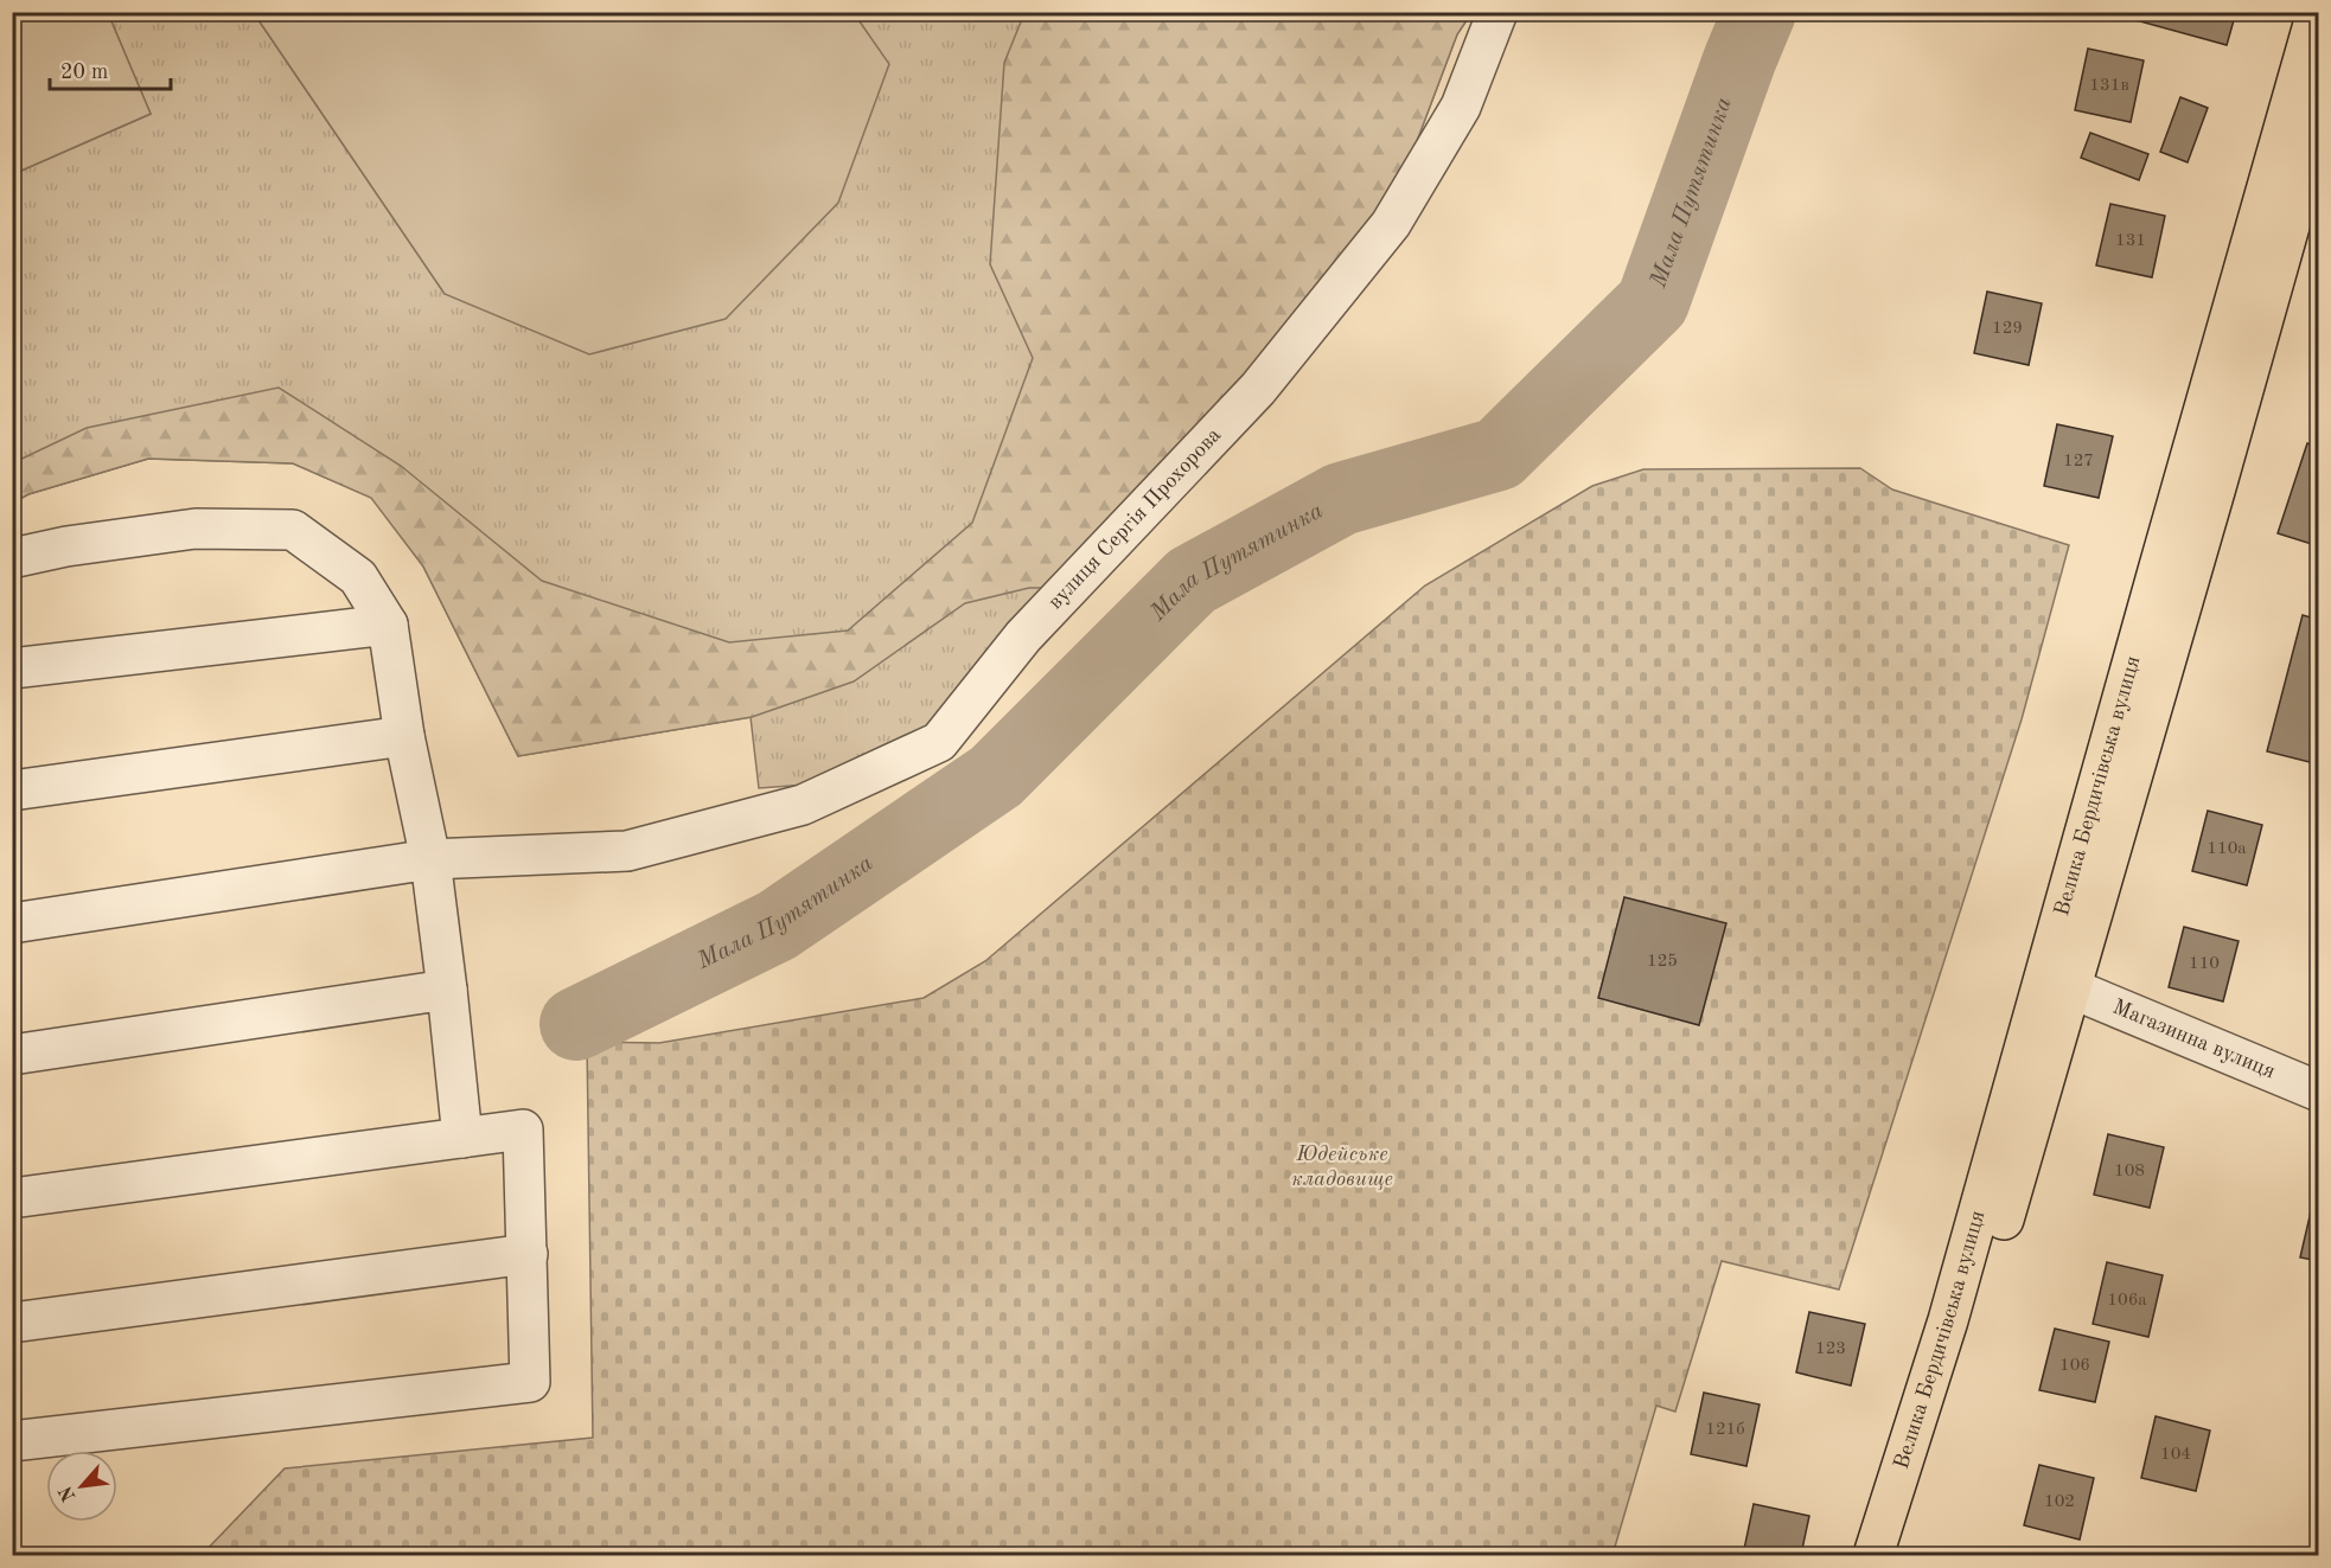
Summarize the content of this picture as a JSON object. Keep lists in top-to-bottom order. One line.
{"streets":{"main road":["Велика Бердичівська вулиця"],"street":["вулиця Сергія Прохорова","Магазинна вулиця"]},"crossings":[["Велика Бердичівська вулиця","Магазинна вулиця"]],"water":["Мала Путятинка"],"parks":["Юдейське кладовище"],"house_numbers":["131в","131","129","127","110а","125","110","108","106а","123","106","121б","104","102"],"scale_bar":"20 m","north":"bottom left"}
